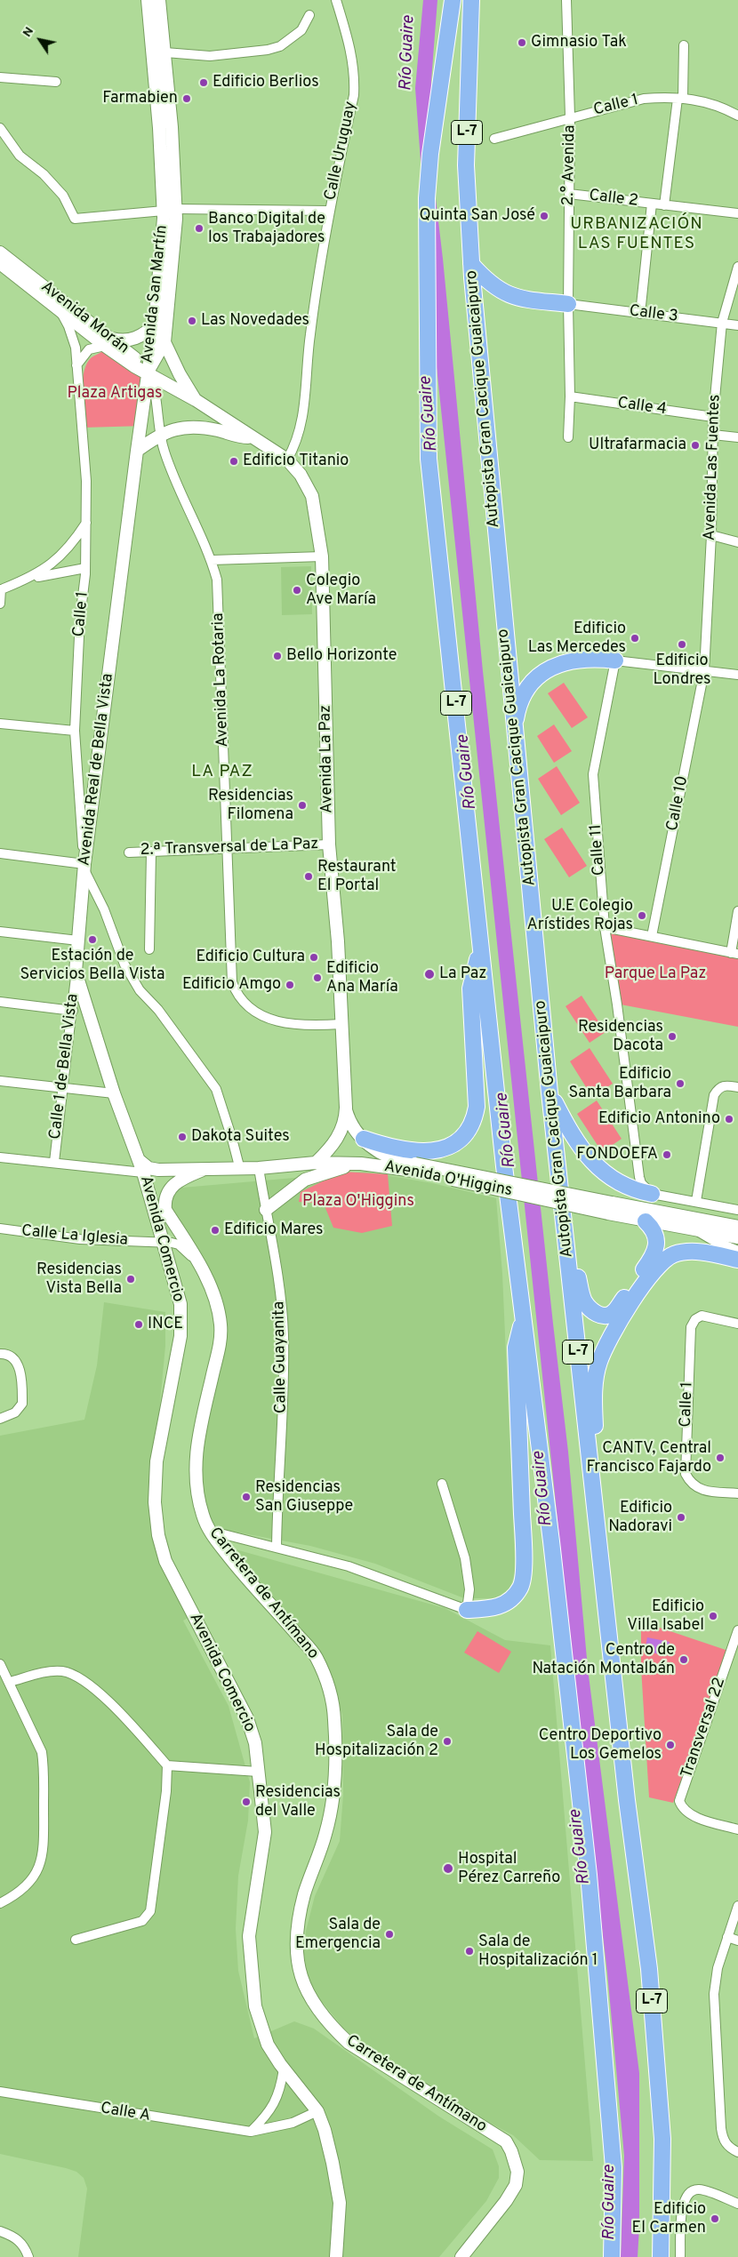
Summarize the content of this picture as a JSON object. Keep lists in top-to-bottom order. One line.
{"streets":{"highway":["L-7","Autopista Gran Cacique Guaicaipuro"],"main road":["Avenida San Martín","Avenida Morán","Avenida La Paz","Avenida Real de Bella Vista","Avenida O'Higgins","Avenida Comercio","Carretera de Antímano"],"street":["Calle 1","Calle Uruguay","2.° Avenida","Calle 2","Calle 3","Calle 4","Avenida Las Fuentes","Avenida La Rotaria","Calle 10","2.ª Transversal de La Paz","Calle 11","Calle 1 de Bella Vista","Calle La Iglesia","Calle Guayanita","Transversal 22","Calle A"]},"crossings":[["Calle 1","2.° Avenida"],["Calle 1","Avenida Morán"],["Calle 1","Avenida Real de Bella Vista"],["Calle Uruguay","Avenida La Paz"],["2.° Avenida","Calle 2"],["2.° Avenida","Calle 3"],["2.° Avenida","Calle 4"],["Avenida San Martín","Avenida Morán"],["Avenida San Martín","Avenida La Rotaria"],["Avenida San Martín","Avenida La Paz"],["Avenida San Martín","Avenida Real de Bella Vista"],["Calle 3","Avenida Las Fuentes"],["Avenida Morán","Avenida La Rotaria"],["Avenida Morán","Avenida La Paz"],["Avenida Morán","Avenida Real de Bella Vista"],["Calle 4","Avenida Las Fuentes"],["Avenida Las Fuentes","Calle 10"],["Avenida La Rotaria","Avenida La Paz"],["Avenida La Rotaria","Avenida Real de Bella Vista"],["Avenida La Rotaria","2.ª Transversal de La Paz"],["Avenida La Paz","Avenida Real de Bella Vista"],["Avenida La Paz","2.ª Transversal de La Paz"],["Avenida La Paz","Avenida O'Higgins"],["Avenida Real de Bella Vista","Calle 1 de Bella Vista"],["Avenida Real de Bella Vista","Avenida O'Higgins"],["Avenida Real de Bella Vista","Avenida Comercio"],["Avenida O'Higgins","Calle La Iglesia"],["Avenida O'Higgins","Avenida Comercio"],["Avenida O'Higgins","Calle Guayanita"],["Avenida O'Higgins","Carretera de Antímano"],["Calle La Iglesia","Avenida Comercio"],["Calle La Iglesia","Carretera de Antímano"]],"districts":["URBANIZACIÓN LAS FUENTES","LA PAZ"],"water":["Río Guaire"],"parks":["Plaza Artigas","Parque La Paz","Plaza O'Higgins"],"places":["Gimnasio Tak","Edificio Berlios","Farmabien","Quinta San José","Banco Digital de los Trabajadores","Las Novedades","Ultrafarmacia","Edificio Titanio","Colegio Ave María","Edificio Las Mercedes","Edificio Londres","Bello Horizonte","Residencias Filomena","Restaurant El Portal","U.E Colegio Arístides Rojas","Estación de Servicios Bella Vista","Edificio Cultura","La Paz","Edificio Ana María","Edificio Amgo","Residencias Dacota","Edificio Santa Barbara","Edificio Antonino","Dakota Suites","FONDOEFA","Edificio Mares","Residencias Vista Bella","INCE","CANTV, Central Francisco Fajardo","Residencias San Giuseppe","Edificio Nadoravi","Edificio Villa Isabel","Centro de Natación Montalbán","Sala de Hospitalización 2","Centro Deportivo Los Gemelos","Residencias del Valle","Hospital Pérez Carreño","Sala de Emergencia","Sala de Hospitalización 1","Edificio El Carmen"],"north":"top left"}
